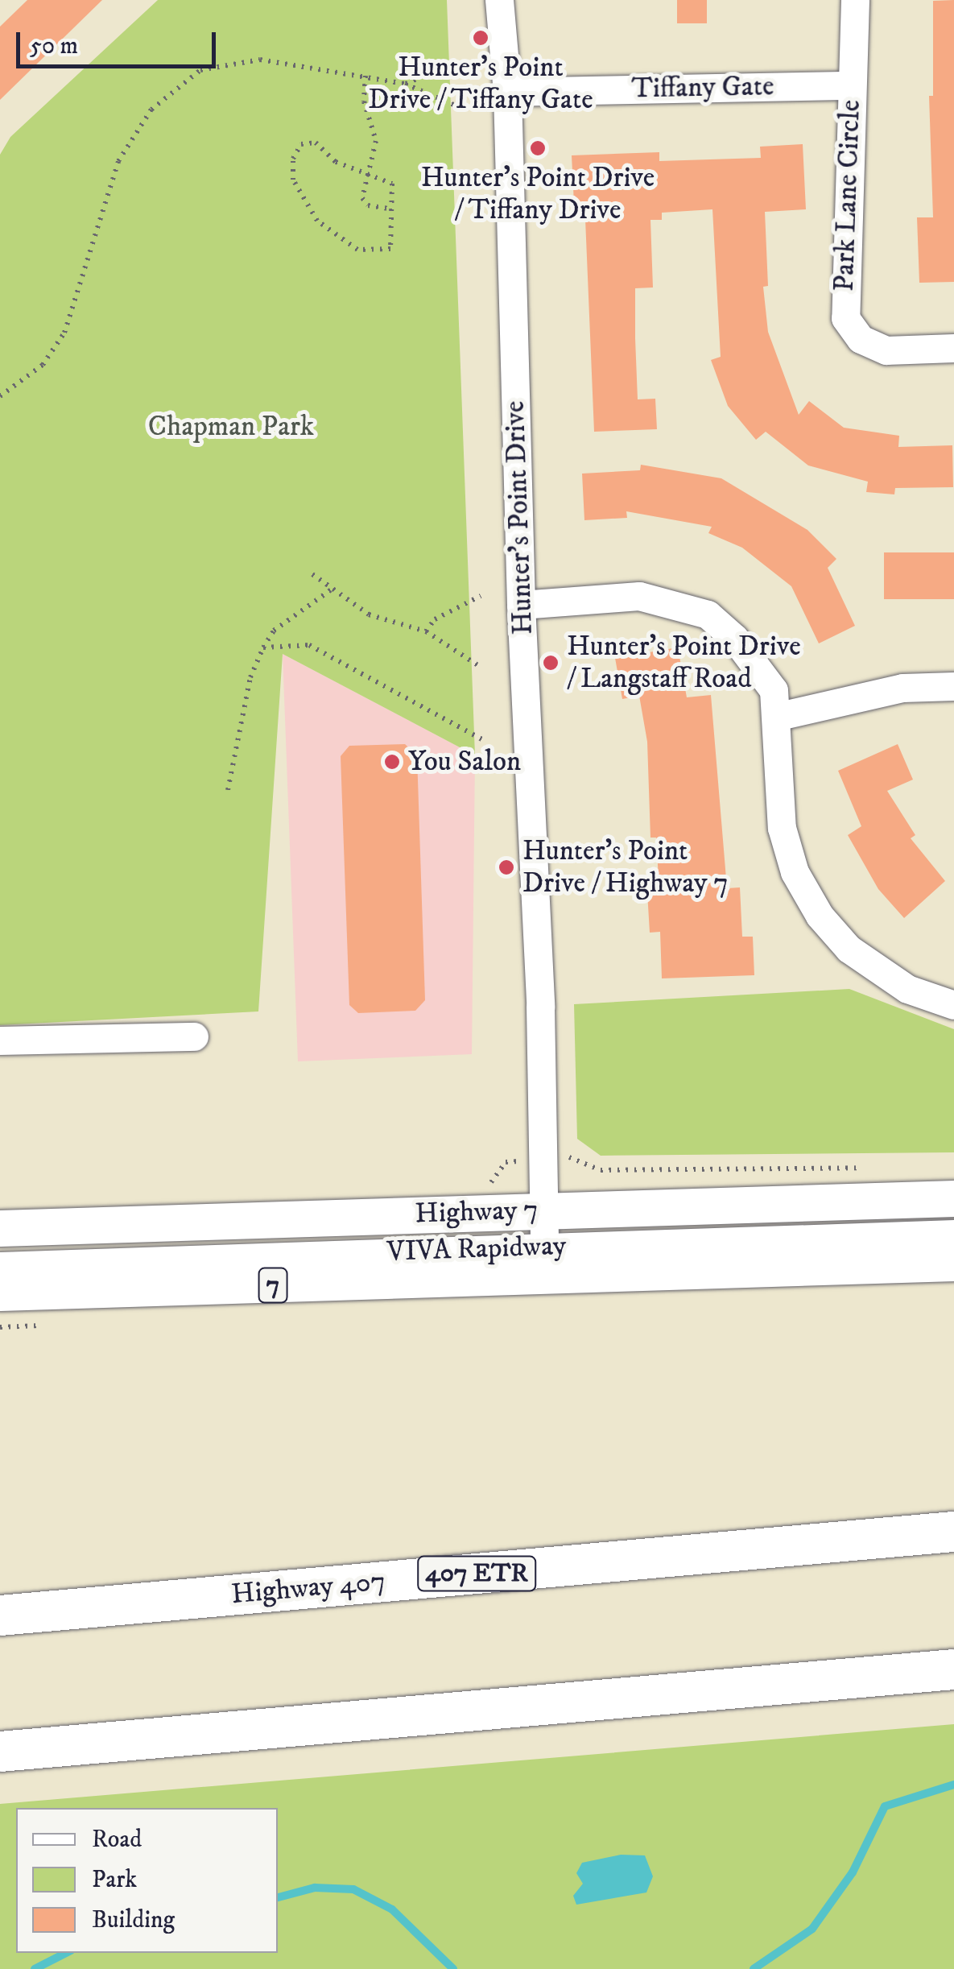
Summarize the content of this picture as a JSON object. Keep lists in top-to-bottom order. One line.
{"streets":{"highway":["407 ETR","Highway 407"],"main road":["Highway 7","7"],"street":["Tiffany Gate","Park Lane Circle","Hunter's Point Drive","VIVA Rapidway"]},"crossings":[["Tiffany Gate","Park Lane Circle"],["Tiffany Gate","Hunter's Point Drive"],["Hunter's Point Drive","Highway 7"],["Hunter's Point Drive","VIVA Rapidway"],["Hunter's Point Drive","7"],["VIVA Rapidway","7"]],"parks":["Chapman Park"],"places":["Hunter's Point Drive / Tiffany Gate","Hunter's Point Drive / Tiffany Drive","Hunter's Point Drive / Langstaff Road","You Salon","Hunter's Point Drive / Highway 7"],"legend":["Road","Park","Building"],"scale_bar":"50 m"}
